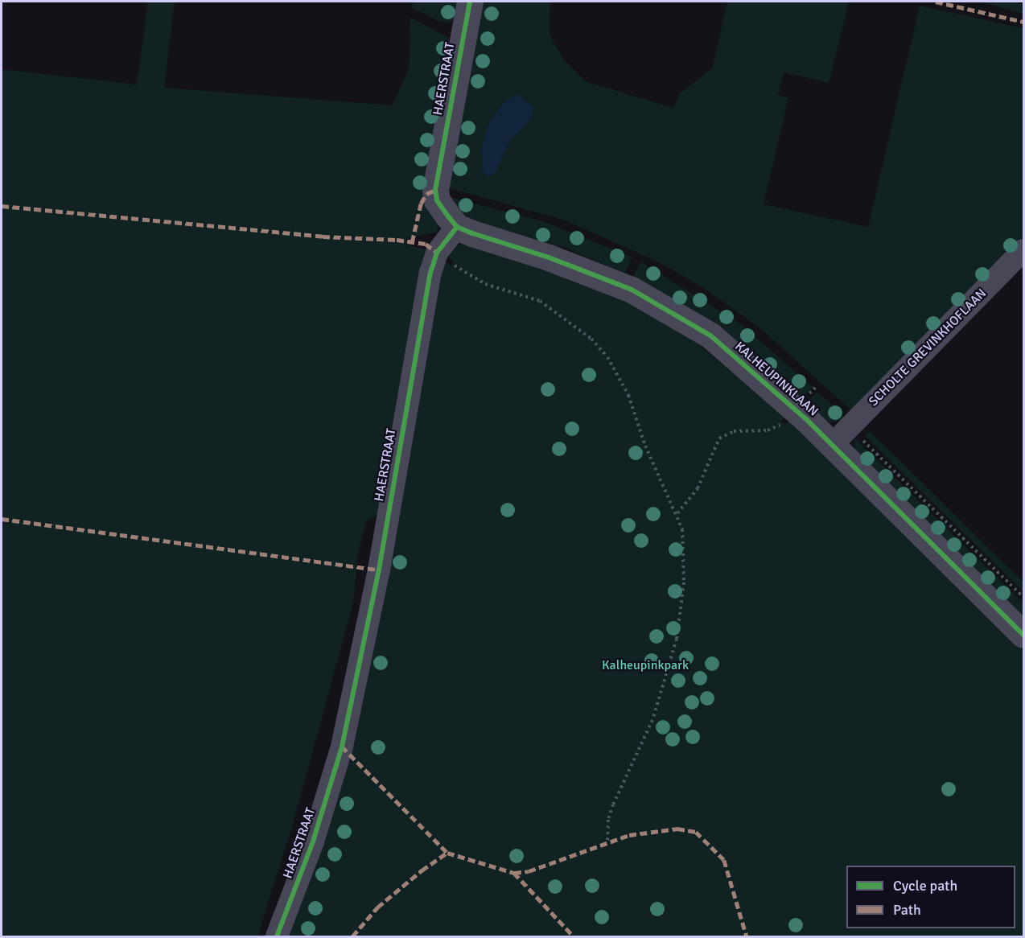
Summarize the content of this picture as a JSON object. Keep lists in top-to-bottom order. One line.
{"streets":{"street":["HAERSTRAAT","SCHOLTE GREVINKHOFLAAN","KALHEUPINKLAAN"]},"crossings":[["HAERSTRAAT","KALHEUPINKLAAN"],["SCHOLTE GREVINKHOFLAAN","KALHEUPINKLAAN"]],"parks":["Kalheupinkpark"],"legend":["Cycle path","Path"]}
